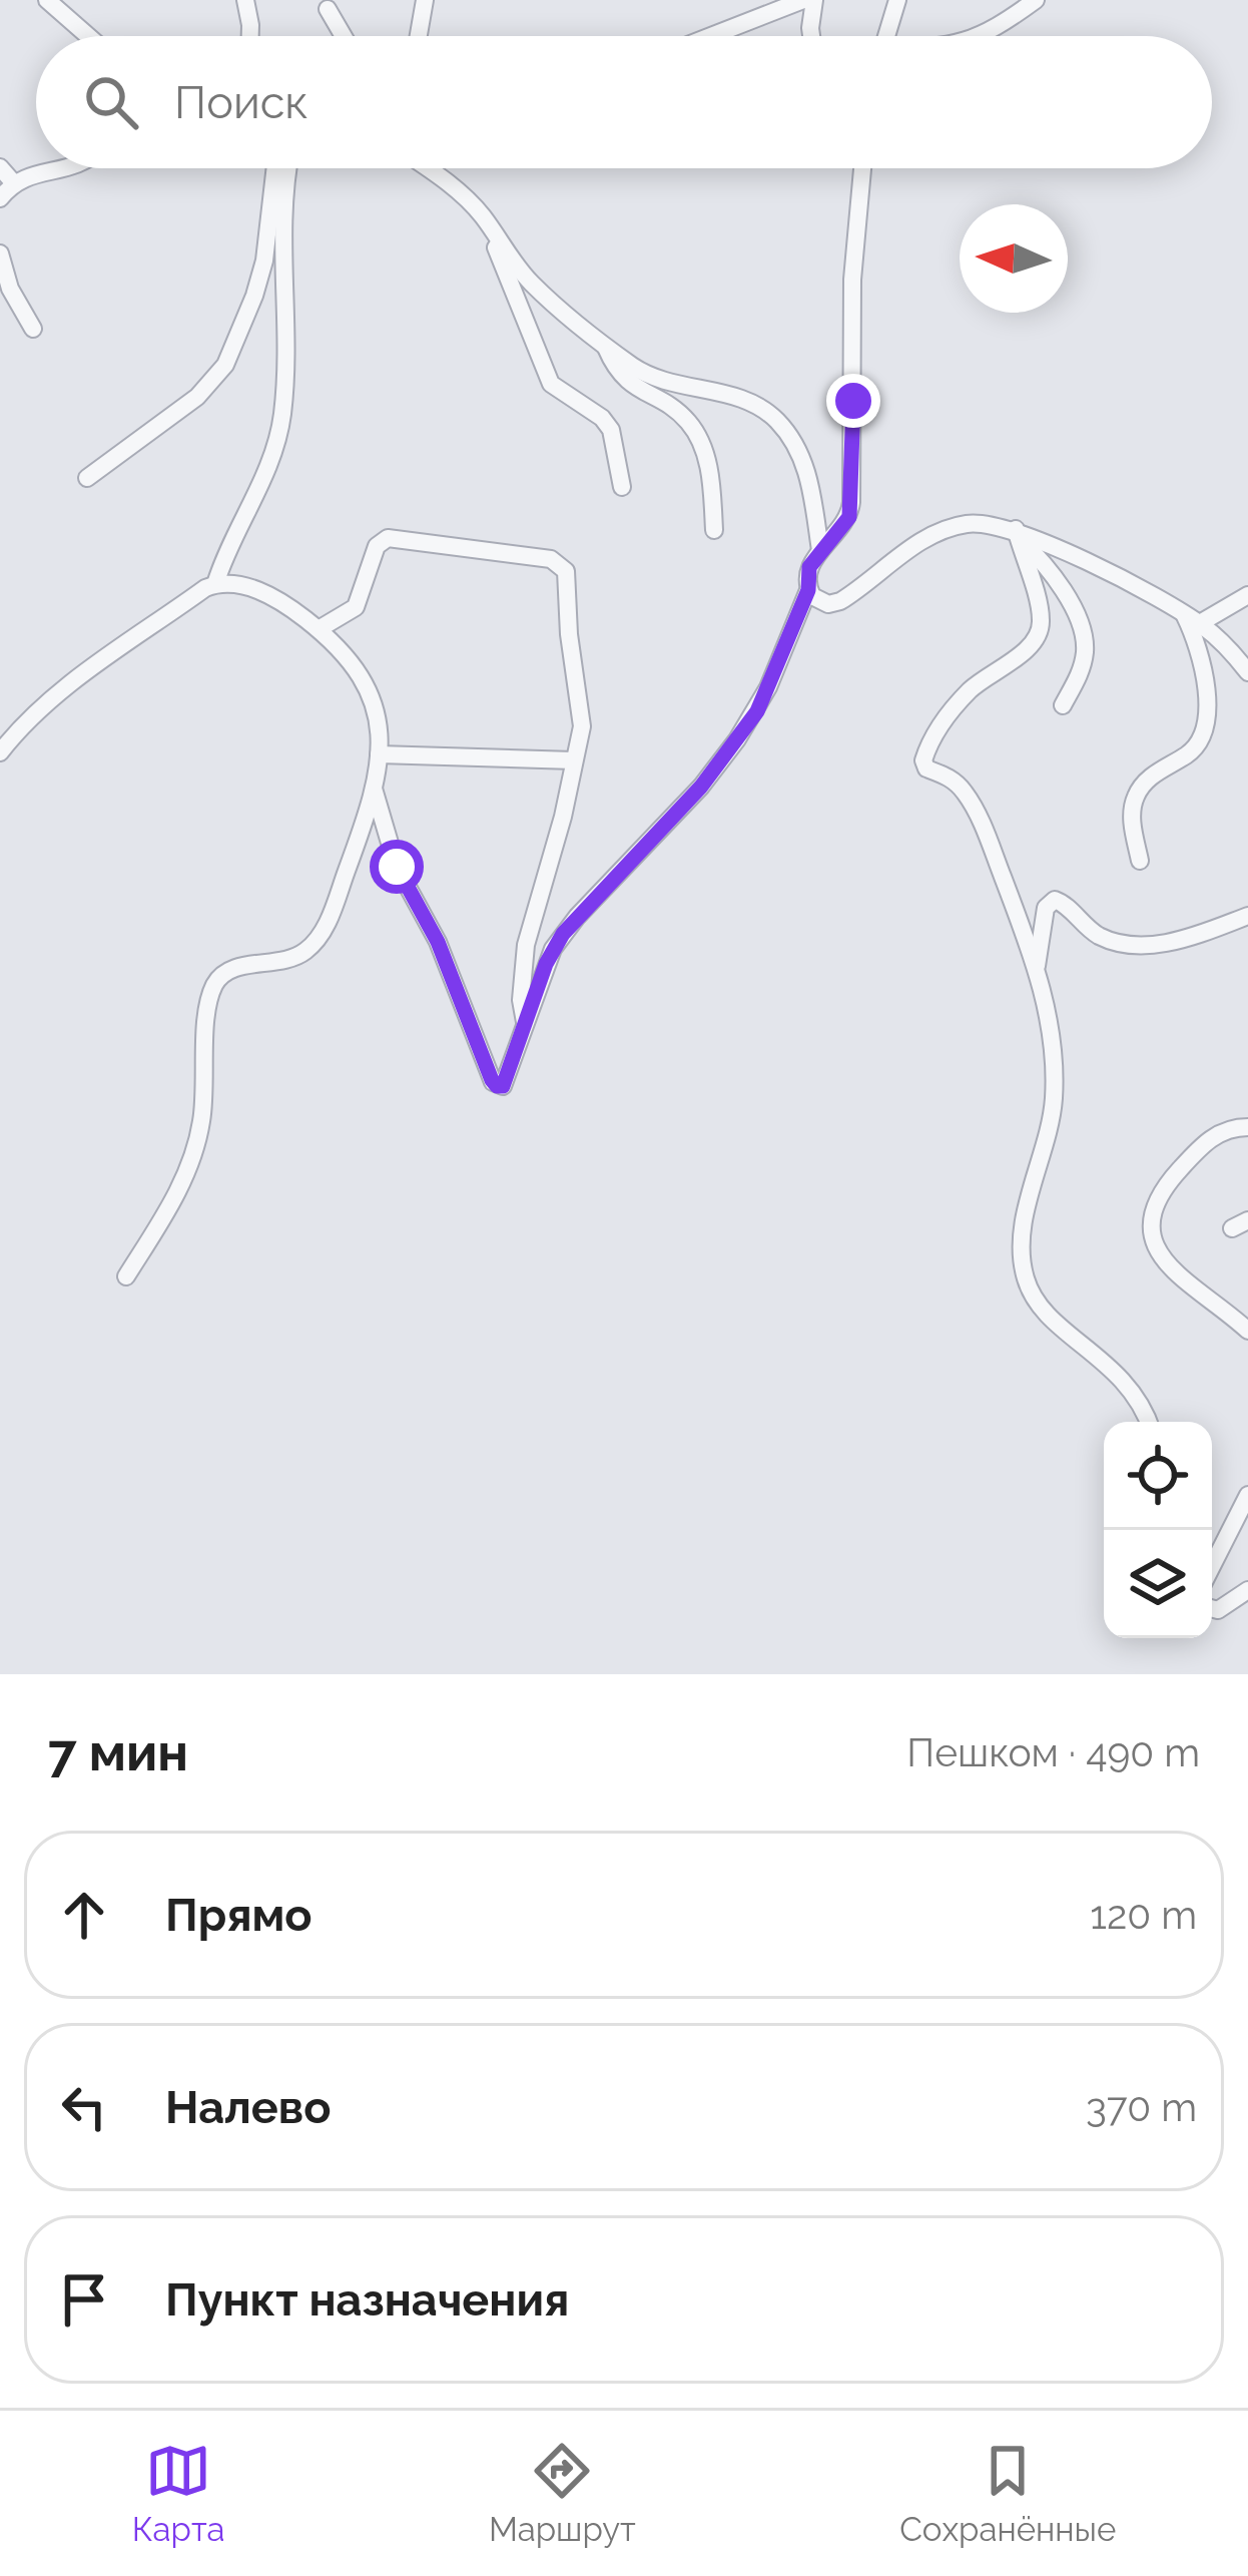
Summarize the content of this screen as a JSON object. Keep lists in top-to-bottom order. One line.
{"north":"left","page":{"search":"Поиск","heading":["7 мин","Пешком · 490 m"],"list":[["Прямо","120 m"],["Налево","370 m"],"Пункт назначения"],"nav":["Карта","Маршрут","Сохранённые"]}}
